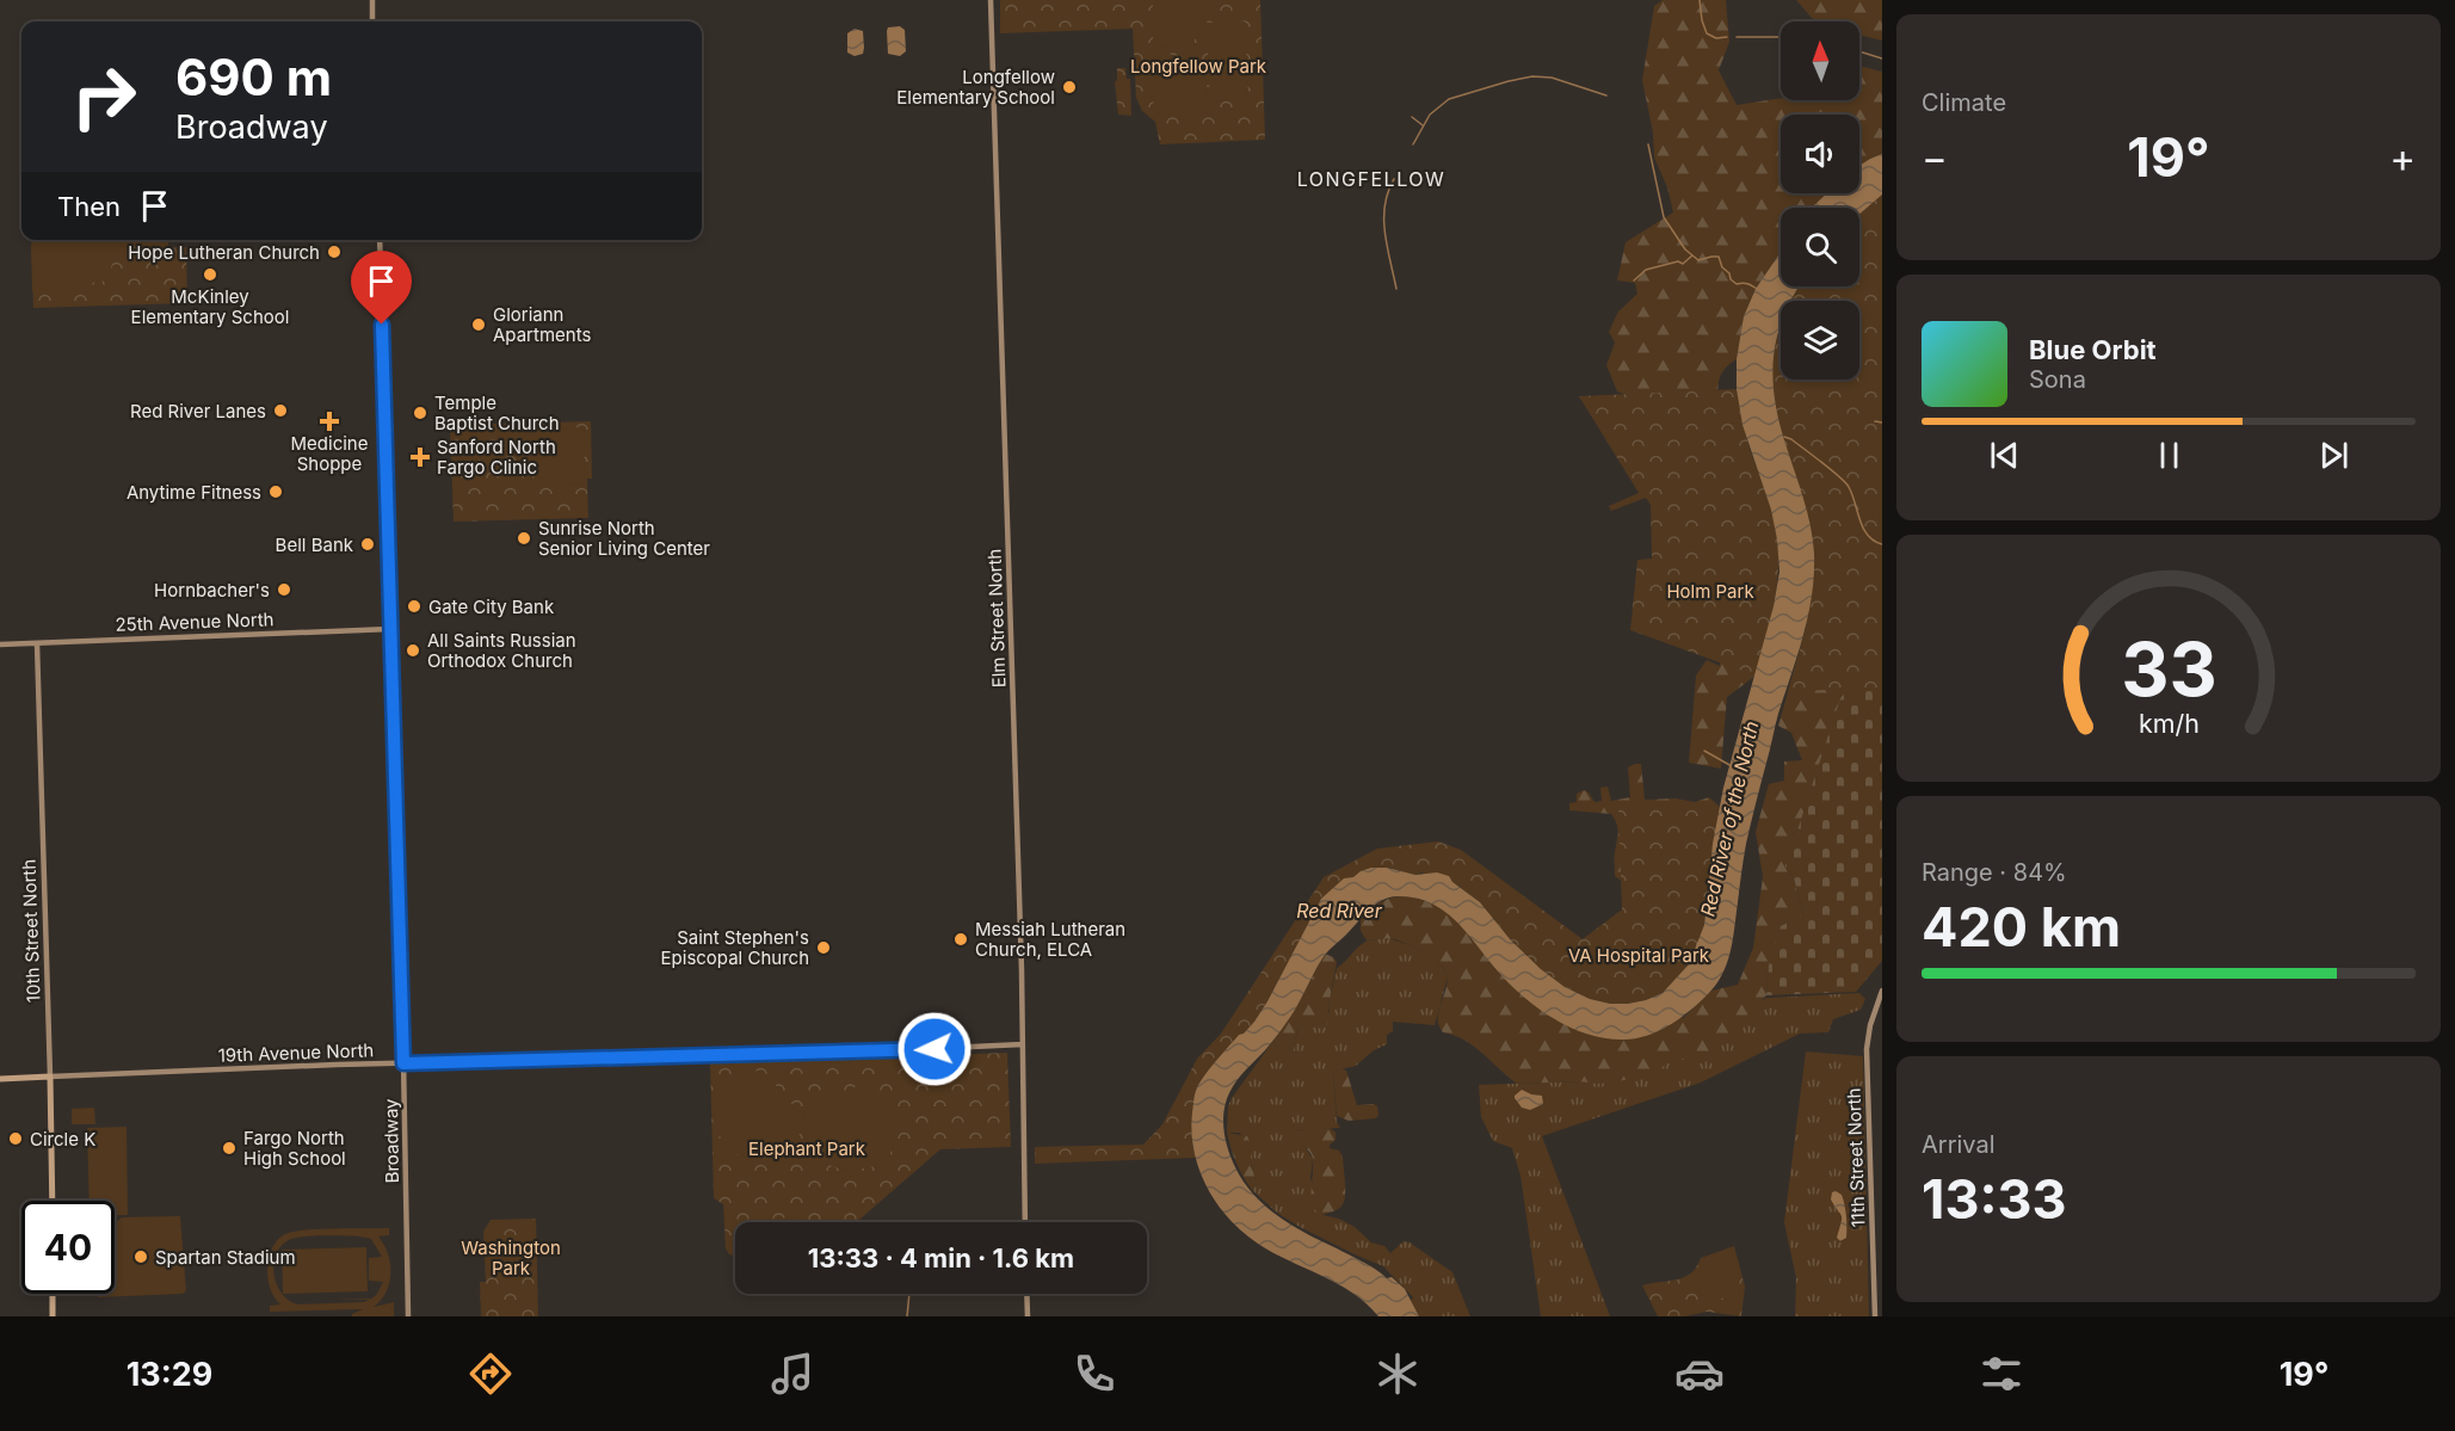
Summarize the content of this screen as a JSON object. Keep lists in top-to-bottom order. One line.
{"streets":{"main road":["10th Street North","19th Avenue North"],"street":["Elm Street North","25th Avenue North","Broadway","11th Street North"]},"crossings":[["Elm Street North","19th Avenue North"],["25th Avenue North","10th Street North"],["25th Avenue North","Broadway"],["10th Street North","19th Avenue North"],["19th Avenue North","Broadway"]],"districts":["LONGFELLOW"],"water":["Red River of the North","Red River"],"parks":["Longfellow Park","Holm Park","VA Hospital Park","Elephant Park","Washington Park"],"places":{"other":["Longfellow Elementary School","Hope Lutheran Church","McKinley Elementary School","Gloriann Apartments","Red River Lanes","Temple Baptist Church","Anytime Fitness","Sunrise North Senior Living Center","Bell Bank","Hornbacher's","Gate City Bank","All Saints Russian Orthodox Church","Messiah Lutheran Church, ELCA","Saint Stephen's Episcopal Church","Circle K","Fargo North High School","Spartan Stadium"],"health":["Medicine Shoppe","Sanford North Fargo Clinic"]},"north":"top","page":{"tile":["Climate",["Range · 84%","420 km"],["Arrival","13:33"]],"turn":["690 m","Broadway"],"heat":["−","19°","+"],"then":"Then","song":["Blue Orbit","Sona"],"limit":"40","trip":"13:33 · 4 min · 1.6 km","tabs":["13:29","19°"],"gauge":["33","km/h"]}}
